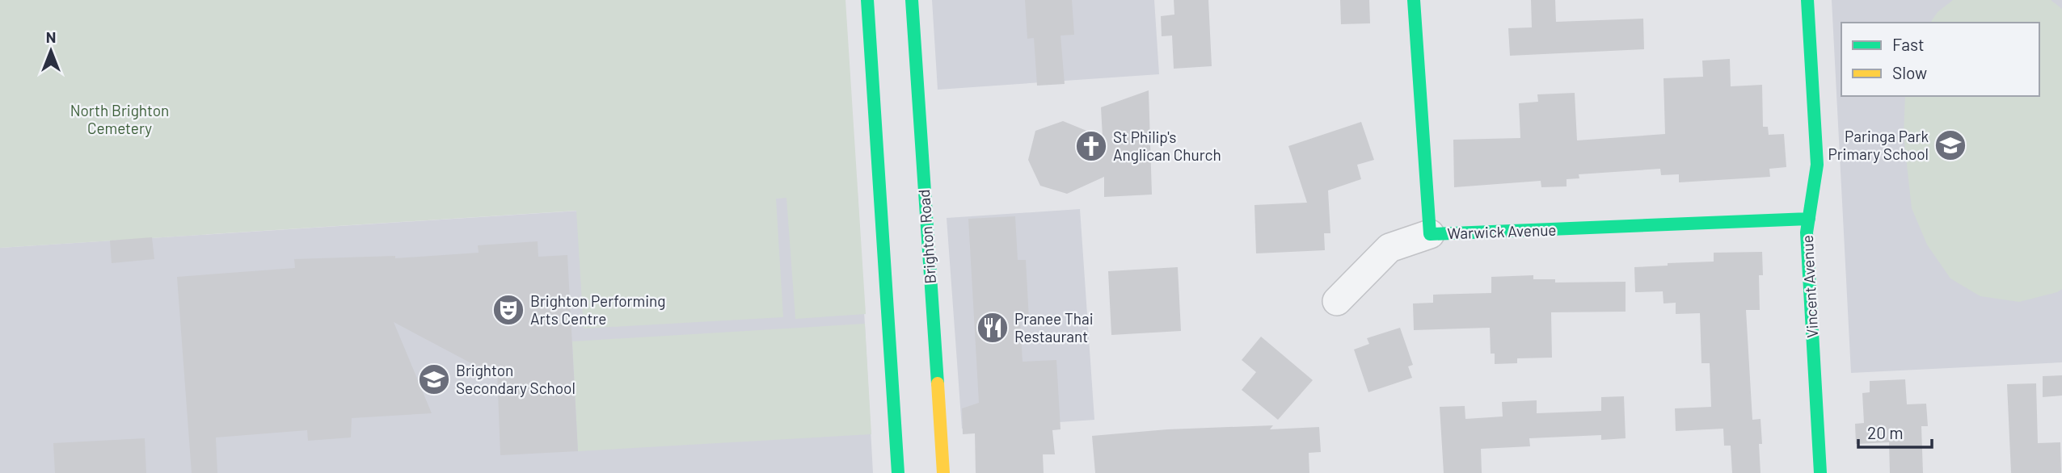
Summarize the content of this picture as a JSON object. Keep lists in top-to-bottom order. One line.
{"streets":{"street":["Warwick Avenue","Brighton Road","Vincent Avenue"]},"crossings":[["Warwick Avenue","Vincent Avenue"]],"parks":["North Brighton Cemetery"],"places":{"school or university":["Paringa Park Primary School","Brighton Secondary School"],"church":["St Philip's Anglican Church"],"theatre":["Brighton Performing Arts Centre"],"restaurant":["Pranee Thai Restaurant"]},"legend":["Fast","Slow"],"scale_bar":"20 m","north":"top"}
